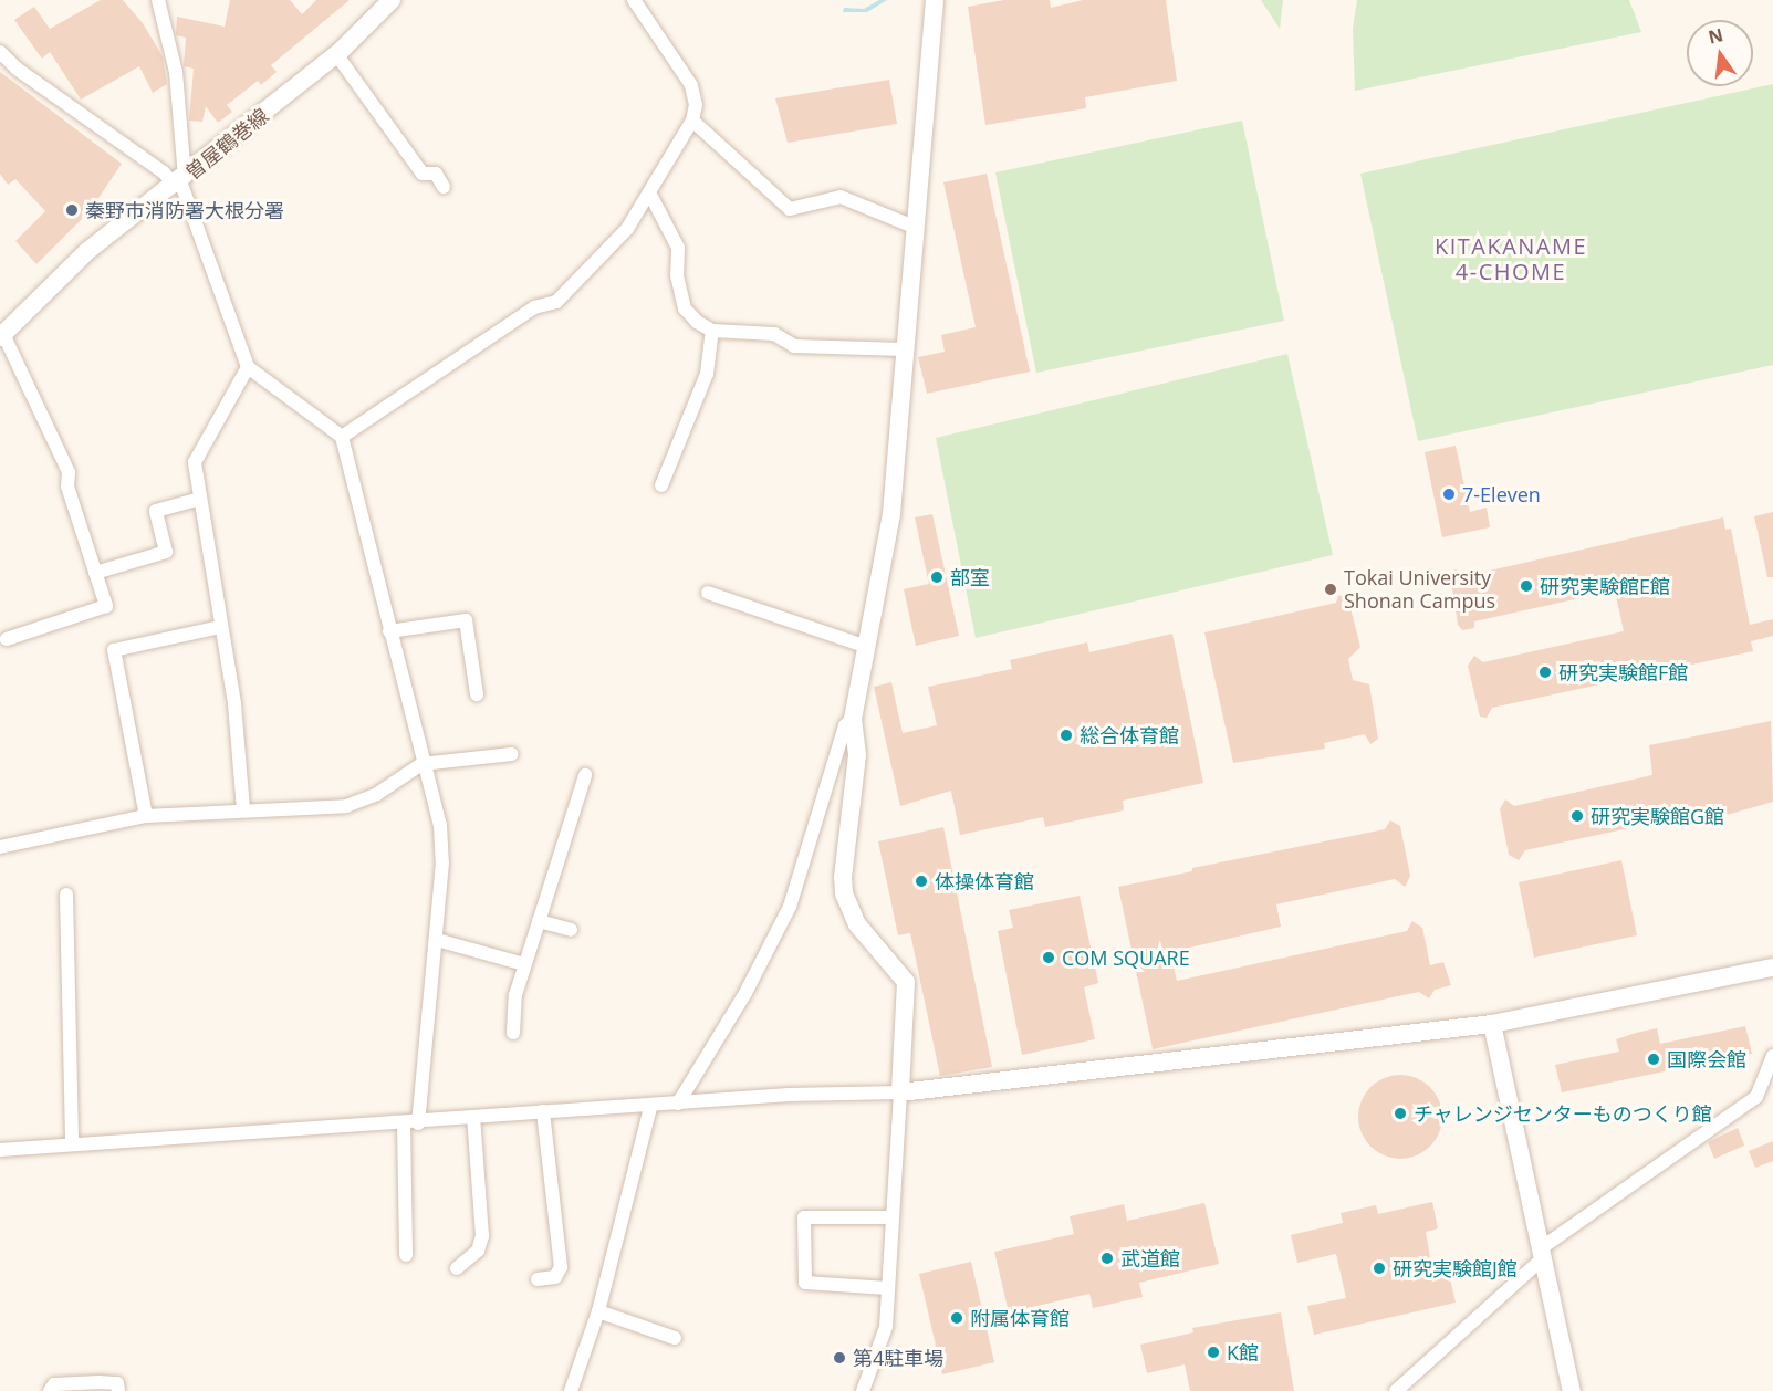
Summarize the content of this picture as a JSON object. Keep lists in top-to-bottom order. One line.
{"streets":{"street":["曽屋鶴巻線"]},"districts":["KITAKANAME 4-CHOME"],"places":["秦野市消防署大根分署","7-Eleven","部室","研究実験館E館","Tokai University Shonan Campus","研究実験館F館","総合体育館","研究実験館G館","体操体育館","COM SQUARE","国際会館","チャレンジセンターものつくり館","武道館","研究実験館J館","附属体育館","K館","第4駐車場"],"north":"top"}
